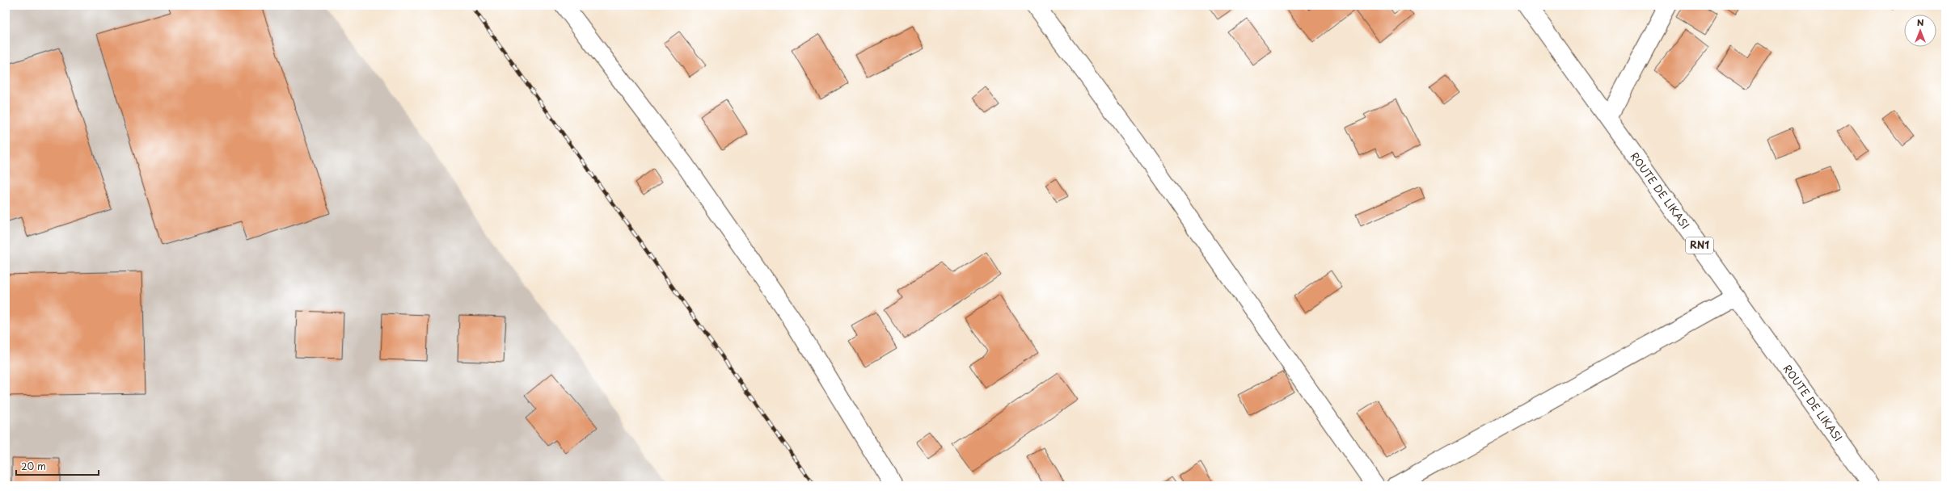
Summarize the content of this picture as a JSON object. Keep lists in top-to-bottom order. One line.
{"streets":{"main road":["ROUTE DE LIKASI","RN1"]},"scale_bar":"20 m","north":"top"}
